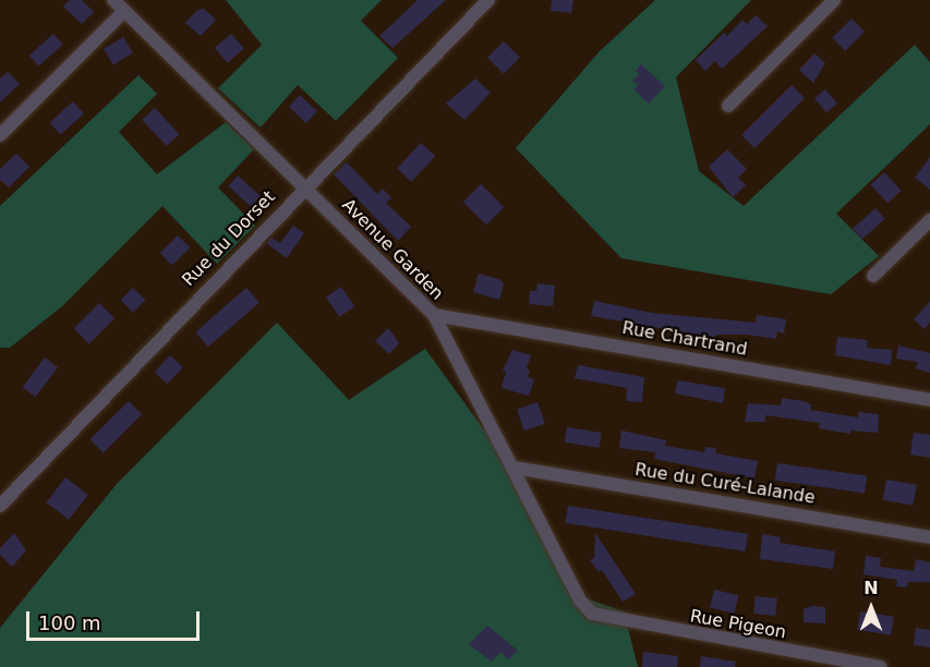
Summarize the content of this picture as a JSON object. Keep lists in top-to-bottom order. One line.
{"streets":{"street":["Rue du Dorset","Avenue Garden","Rue Chartrand","Rue du Curé-Lalande","Rue Pigeon"]},"crossings":[["Rue du Dorset","Avenue Garden"],["Avenue Garden","Rue Chartrand"],["Avenue Garden","Rue du Curé-Lalande"],["Avenue Garden","Rue Pigeon"]],"scale_bar":"100 m","north":"top"}
